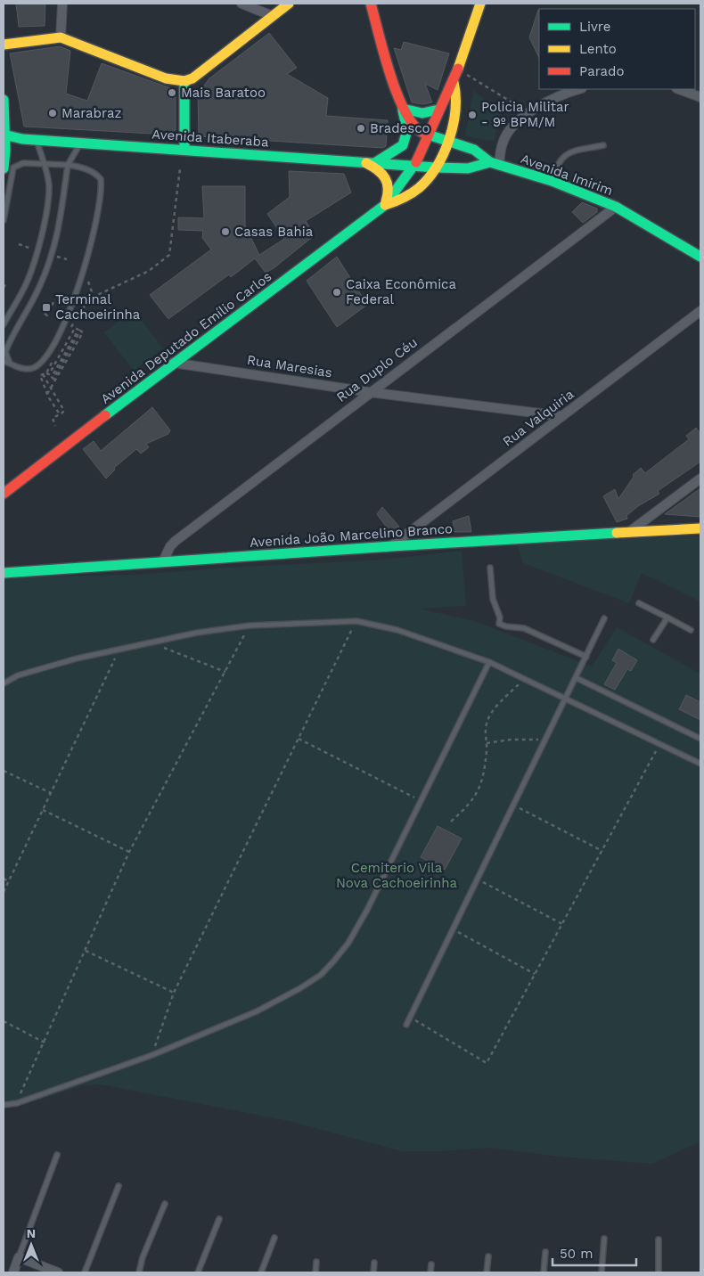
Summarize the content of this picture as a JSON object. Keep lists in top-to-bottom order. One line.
{"streets":{"main road":["Avenida Itaberaba","Avenida Imirim","Avenida Deputado Emílio Carlos","Avenida João Marcelino Branco"],"street":["Rua Maresias","Rua Duplo Céu","Rua Valquiria"]},"crossings":[["Avenida Itaberaba","Avenida Deputado Emílio Carlos"],["Avenida Imirim","Avenida Deputado Emílio Carlos"],["Avenida Imirim","Rua Duplo Céu"],["Avenida Deputado Emílio Carlos","Rua Maresias"],["Rua Maresias","Rua Duplo Céu"],["Rua Maresias","Rua Valquiria"],["Rua Duplo Céu","Avenida João Marcelino Branco"],["Rua Valquiria","Avenida João Marcelino Branco"]],"parks":["Cemiterio Vila Nova Cachoeirinha"],"places":{"other":["Mais Baratoo","Marabraz","Policia Militar - 9º BPM/M","Bradesco","Casas Bahia","Caixa Econômica Federal"],"transit":["Terminal Cachoeirinha"]},"legend":["Livre","Lento","Parado"],"scale_bar":"50 m","north":"top"}
